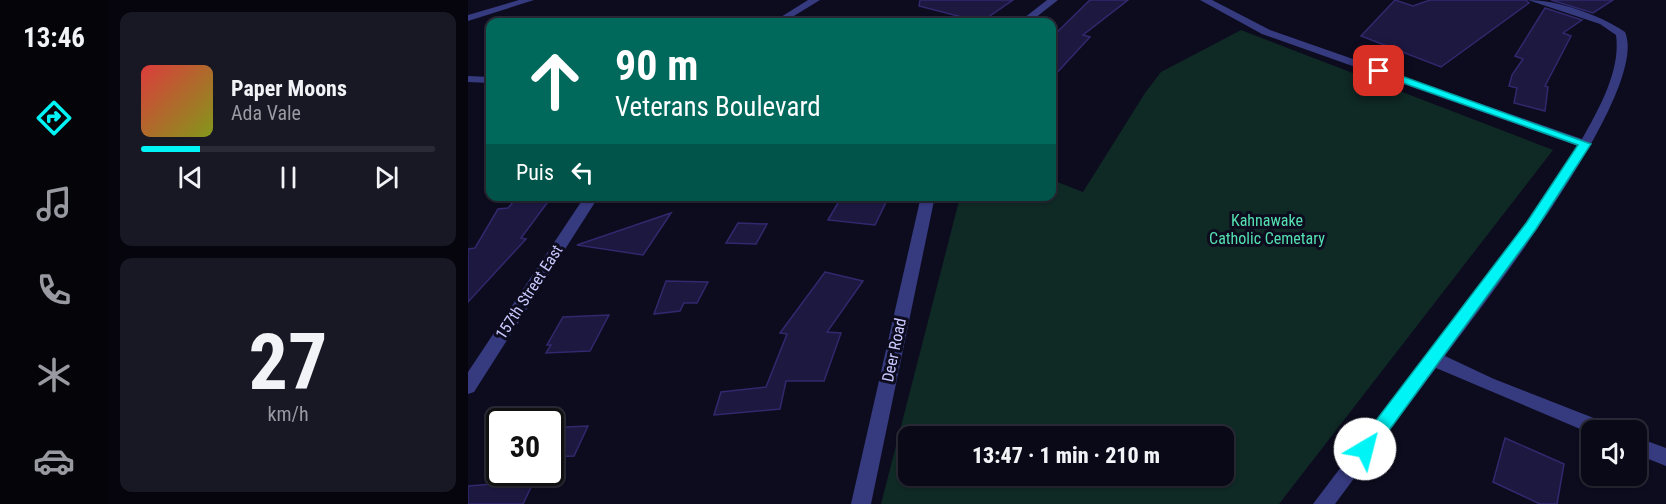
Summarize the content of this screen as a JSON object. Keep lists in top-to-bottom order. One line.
{"streets":{"street":["157th Street East","Deer Road"]},"parks":["Kahnawake Catholic Cemetary"],"page":{"tabs":"13:46","turn":["90 m","Veterans Boulevard"],"song":["Paper Moons","Ada Vale"],"then":"Puis","tile":["27","km/h"],"limit":"30","trip":"13:47 · 1 min · 210 m"}}
